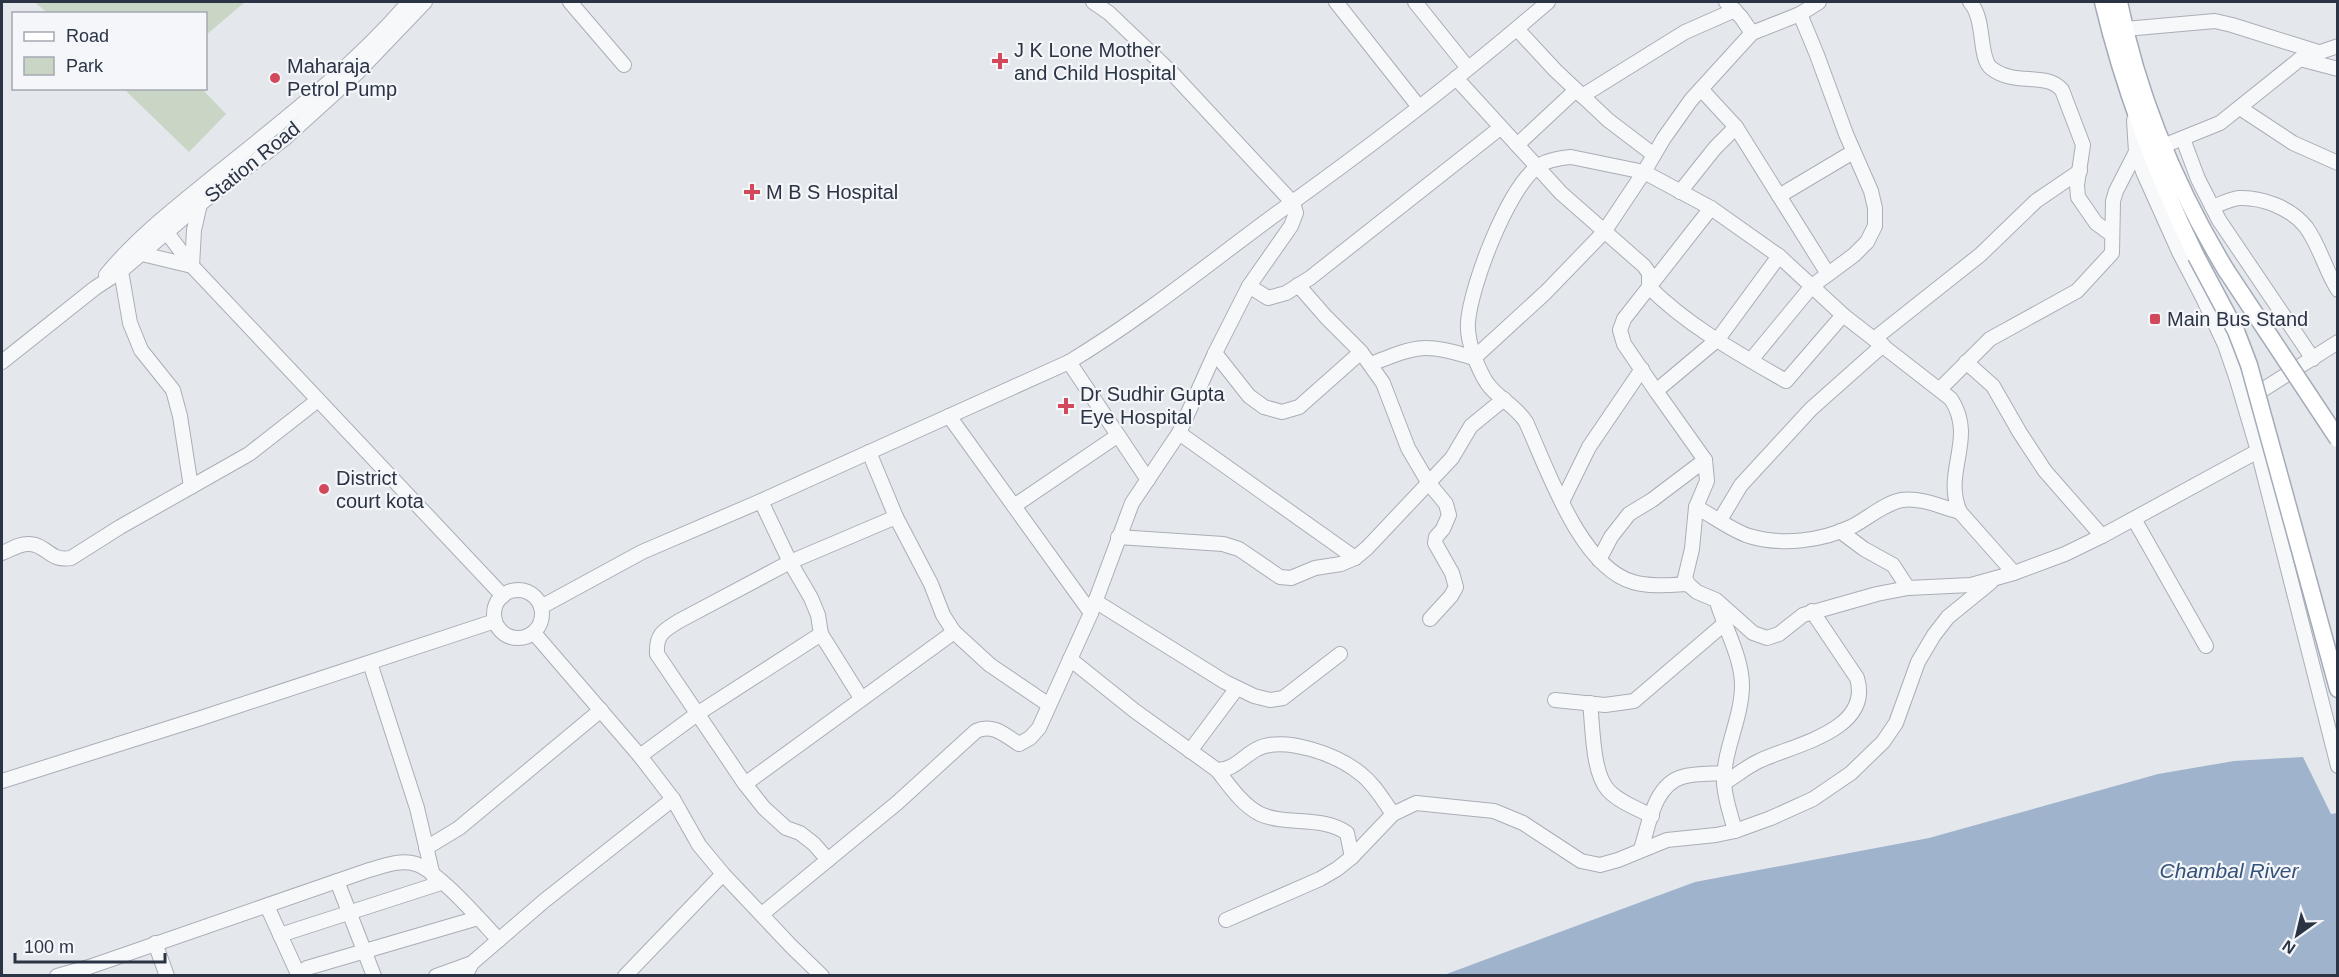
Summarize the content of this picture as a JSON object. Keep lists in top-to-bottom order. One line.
{"streets":{"street":["Station Road"]},"water":["Chambal River"],"places":{"health":["J K Lone Mother and Child Hospital","M B S Hospital","Dr Sudhir Gupta Eye Hospital"],"other":["Maharaja Petrol Pump","District court kota"],"transit":["Main Bus Stand"]},"legend":["Road","Park"],"scale_bar":"100 m","north":"bottom left"}
